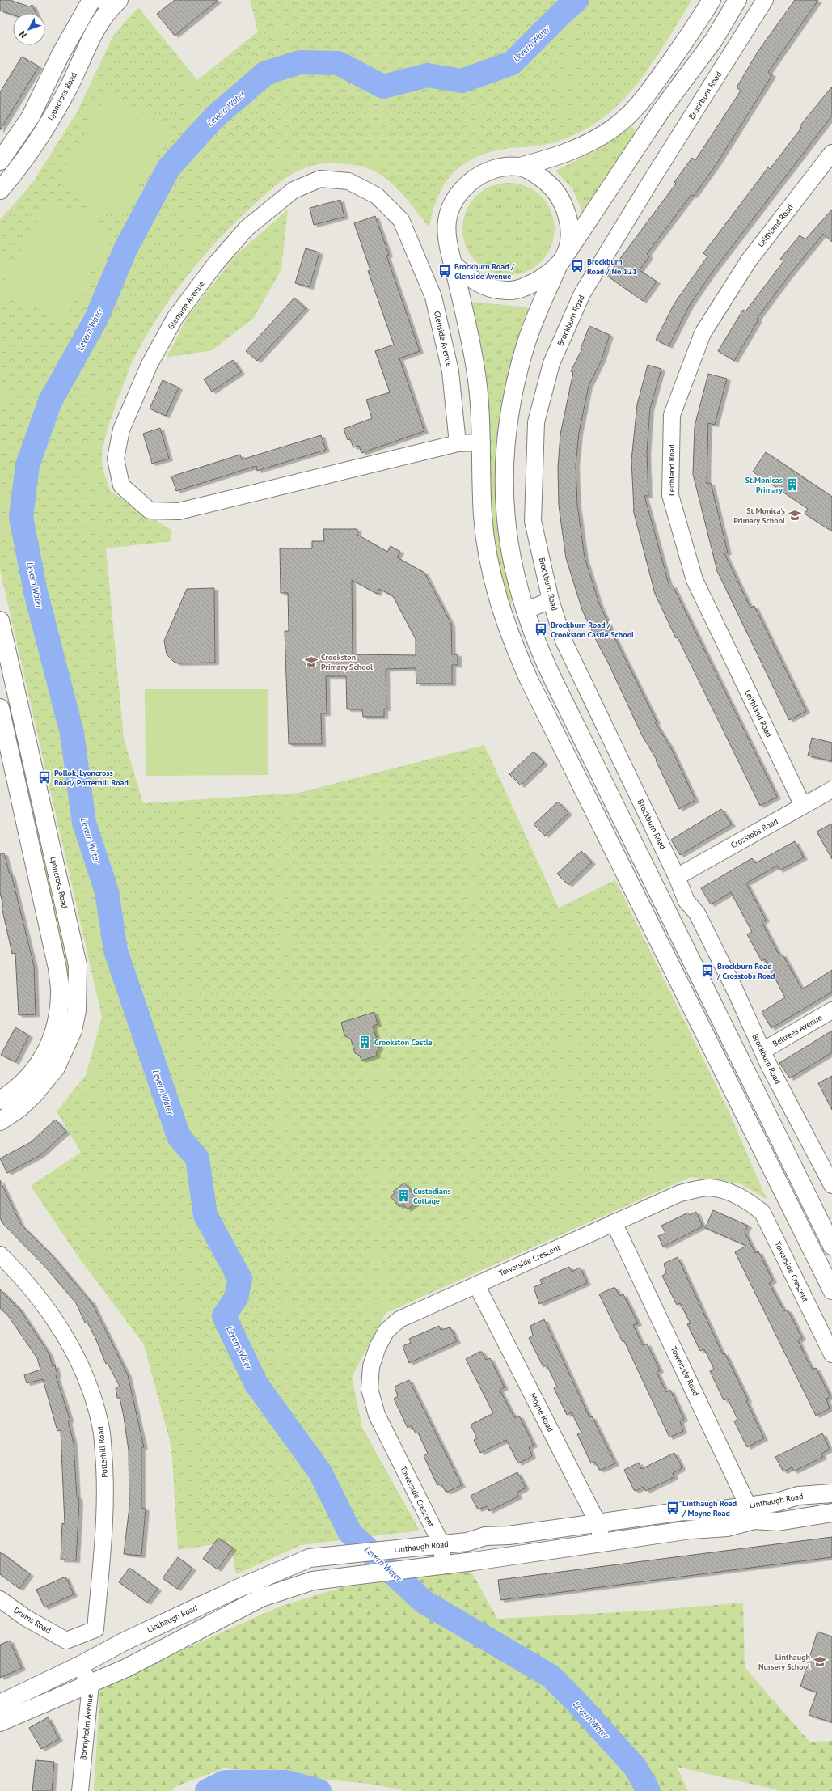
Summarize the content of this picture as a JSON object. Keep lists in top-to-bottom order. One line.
{"streets":{"street":["Brockburn Road","Lyoncross Road","Leithland Road","Glenside Avenue","Crosstobs Road","Beltrees Avenue","Towerside Crescent","Towerside Road","Moyne Road","Potterhill Road","Linthaugh Road","Drums Road","Bonnyholm Avenue"]},"crossings":[["Brockburn Road","Crosstobs Road"],["Brockburn Road","Beltrees Avenue"],["Leithland Road","Crosstobs Road"],["Towerside Crescent","Towerside Road"],["Towerside Crescent","Moyne Road"],["Towerside Crescent","Linthaugh Road"],["Towerside Road","Linthaugh Road"],["Moyne Road","Linthaugh Road"],["Potterhill Road","Drums Road"],["Linthaugh Road","Bonnyholm Avenue"]],"water":["Levern Water"],"places":{"bus stop":["Brockburn Road / No 121","Brockburn Road / Glenside Avenue","Brockburn Road / Crookston Castle School","Pollok, Lyoncross Road/ Potterhill Road","Brockburn Road / Crosstobs Road","Linthaugh Road / Moyne Road"],"building":["St.Monicas Primary","Crookston Castle","Custodians Cottage"],"school or university":["St Monica's Primary School","Crookston Primary School","Linthaugh Nursery School"]},"north":"bottom left"}
